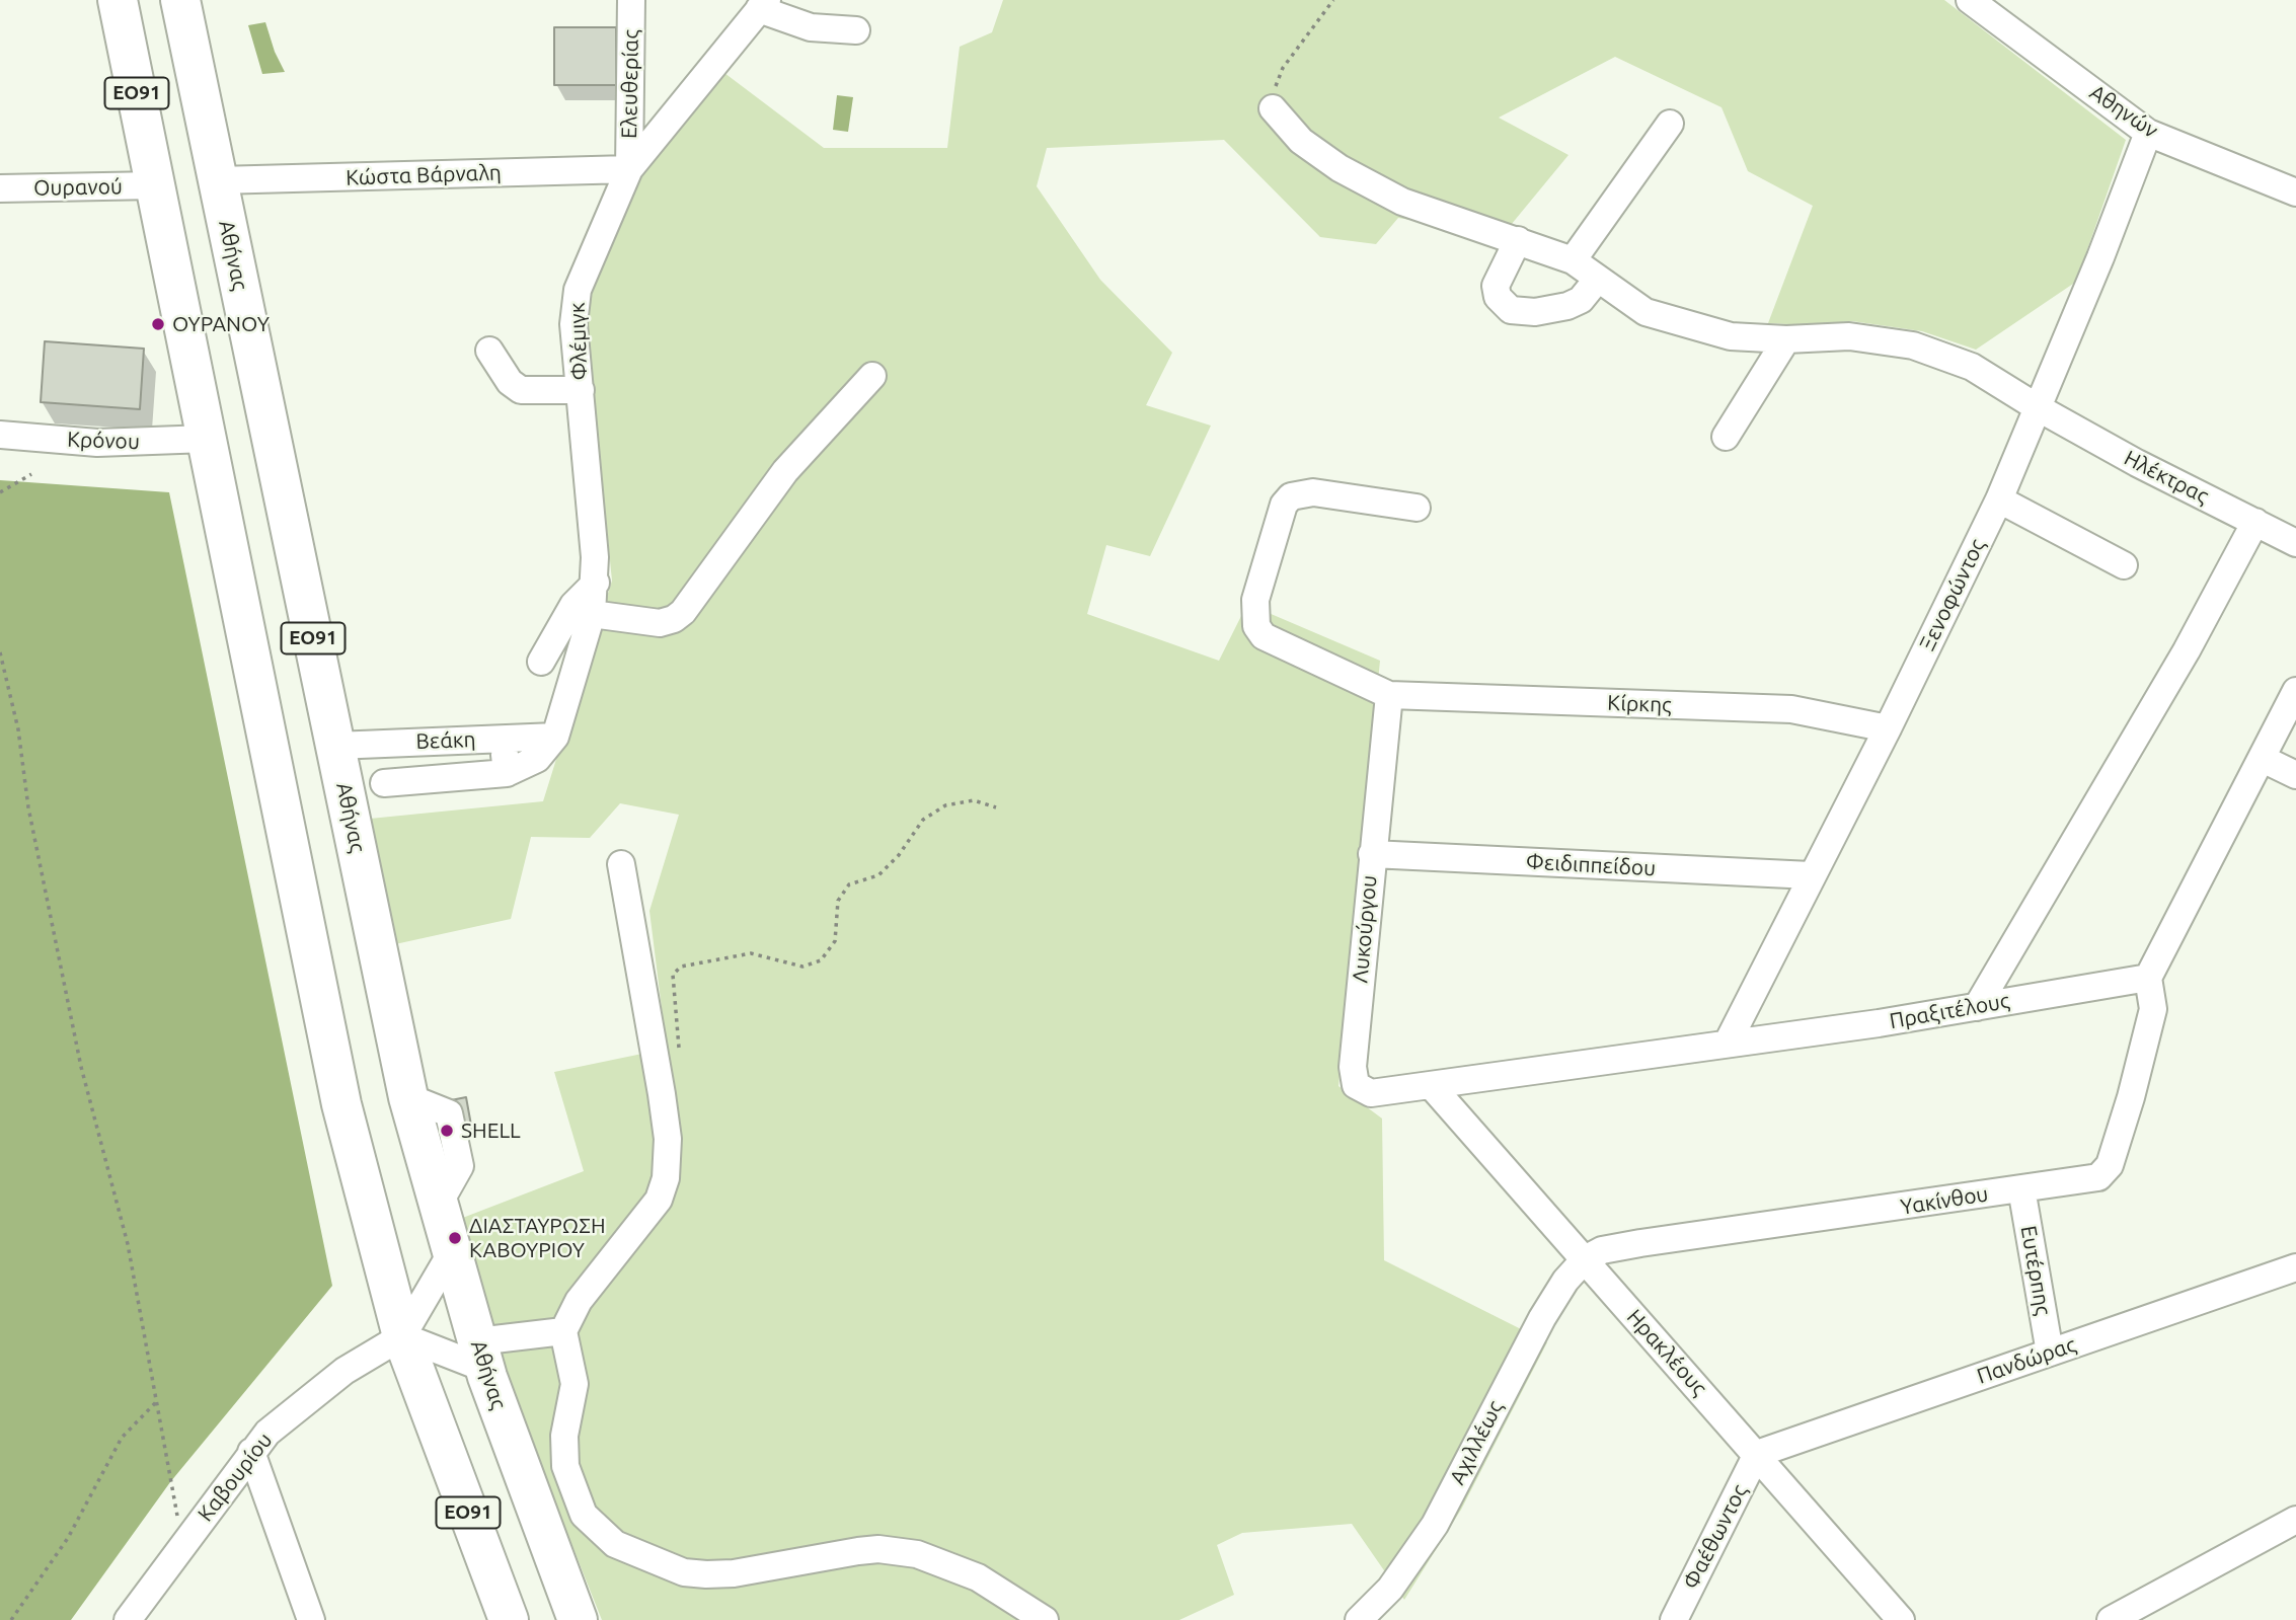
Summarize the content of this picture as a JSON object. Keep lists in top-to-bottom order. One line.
{"streets":{"highway":["ΕΟ91","Αθήνας"],"street":["Ελευθερίας","Αθηνών","Κώστα Βάρναλη","Ουρανού","Φλέμιγκ","Κρόνου","Ηλέκτρας","Ξενοφώντος","Κίρκης","Βεάκη","Φειδιππείδου","Λυκούργου","Πραξιτέλους","Υακίνθου","Ευτέρπης","Ηρακλέους","Πανδώρας","Αχιλλέως","Καβουρίου","Φαέθωντος"]},"crossings":[["Ελευθερίας","Κώστα Βάρναλη"],["Ελευθερίας","Φλέμιγκ"],["ΕΟ91","Ουρανού"],["ΕΟ91","Κρόνου"],["ΕΟ91","Καβουρίου"],["Αθηνών","Ξενοφώντος"],["Κώστα Βάρναλη","Αθήνας"],["Κώστα Βάρναλη","Φλέμιγκ"],["Αθήνας","Βεάκη"],["Φλέμιγκ","Βεάκη"],["Ηλέκτρας","Ξενοφώντος"],["Ξενοφώντος","Κίρκης"],["Ξενοφώντος","Φειδιππείδου"],["Ξενοφώντος","Πραξιτέλους"],["Κίρκης","Λυκούργου"],["Φειδιππείδου","Λυκούργου"],["Λυκούργου","Πραξιτέλους"],["Λυκούργου","Ηρακλέους"],["Πραξιτέλους","Υακίνθου"],["Πραξιτέλους","Ηρακλέους"],["Υακίνθου","Ευτέρπης"],["Υακίνθου","Ηρακλέους"],["Υακίνθου","Αχιλλέως"],["Ευτέρπης","Πανδώρας"],["Ηρακλέους","Πανδώρας"],["Ηρακλέους","Αχιλλέως"],["Ηρακλέους","Φαέθωντος"],["Πανδώρας","Φαέθωντος"]],"places":["ΟΥΡΑΝΟΥ","SHELL","ΔΙΑΣΤΑΥΡΩΣΗ ΚΑΒΟΥΡΙΟΥ"]}
